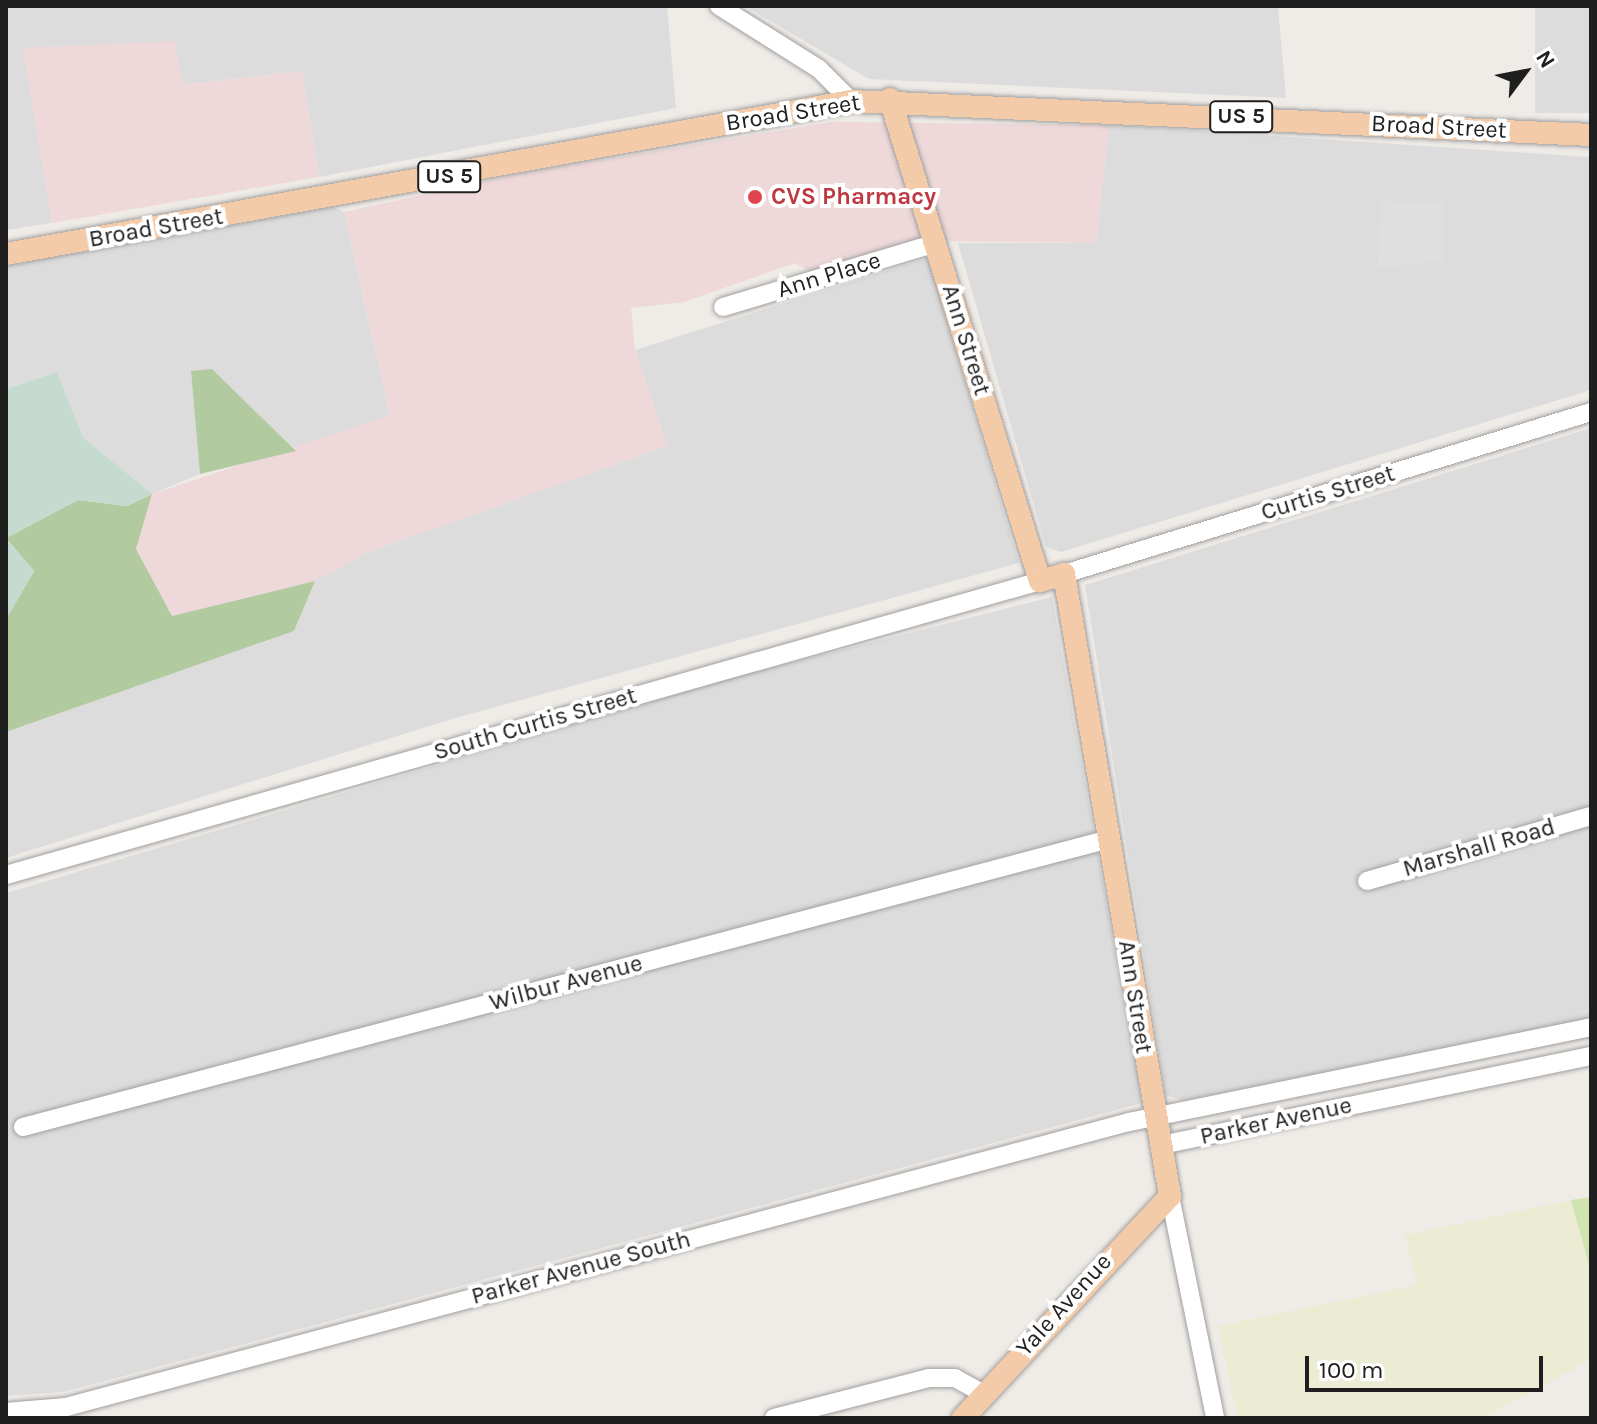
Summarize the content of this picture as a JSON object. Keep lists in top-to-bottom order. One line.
{"streets":{"main road":["Broad Street","US 5","Ann Street","South Curtis Street","Yale Avenue"],"street":["Ann Place","Curtis Street","Marshall Road","Wilbur Avenue","Parker Avenue","Parker Avenue South"]},"crossings":[["Broad Street","Ann Street"],["Ann Place","Ann Street"],["Ann Street","Curtis Street"],["Ann Street","South Curtis Street"],["Ann Street","Wilbur Avenue"],["Ann Street","Parker Avenue"],["Ann Street","Parker Avenue South"],["Ann Street","Yale Avenue"],["Curtis Street","South Curtis Street"],["Parker Avenue","Parker Avenue South"]],"places":["CVS Pharmacy"],"scale_bar":"100 m","north":"top right"}
